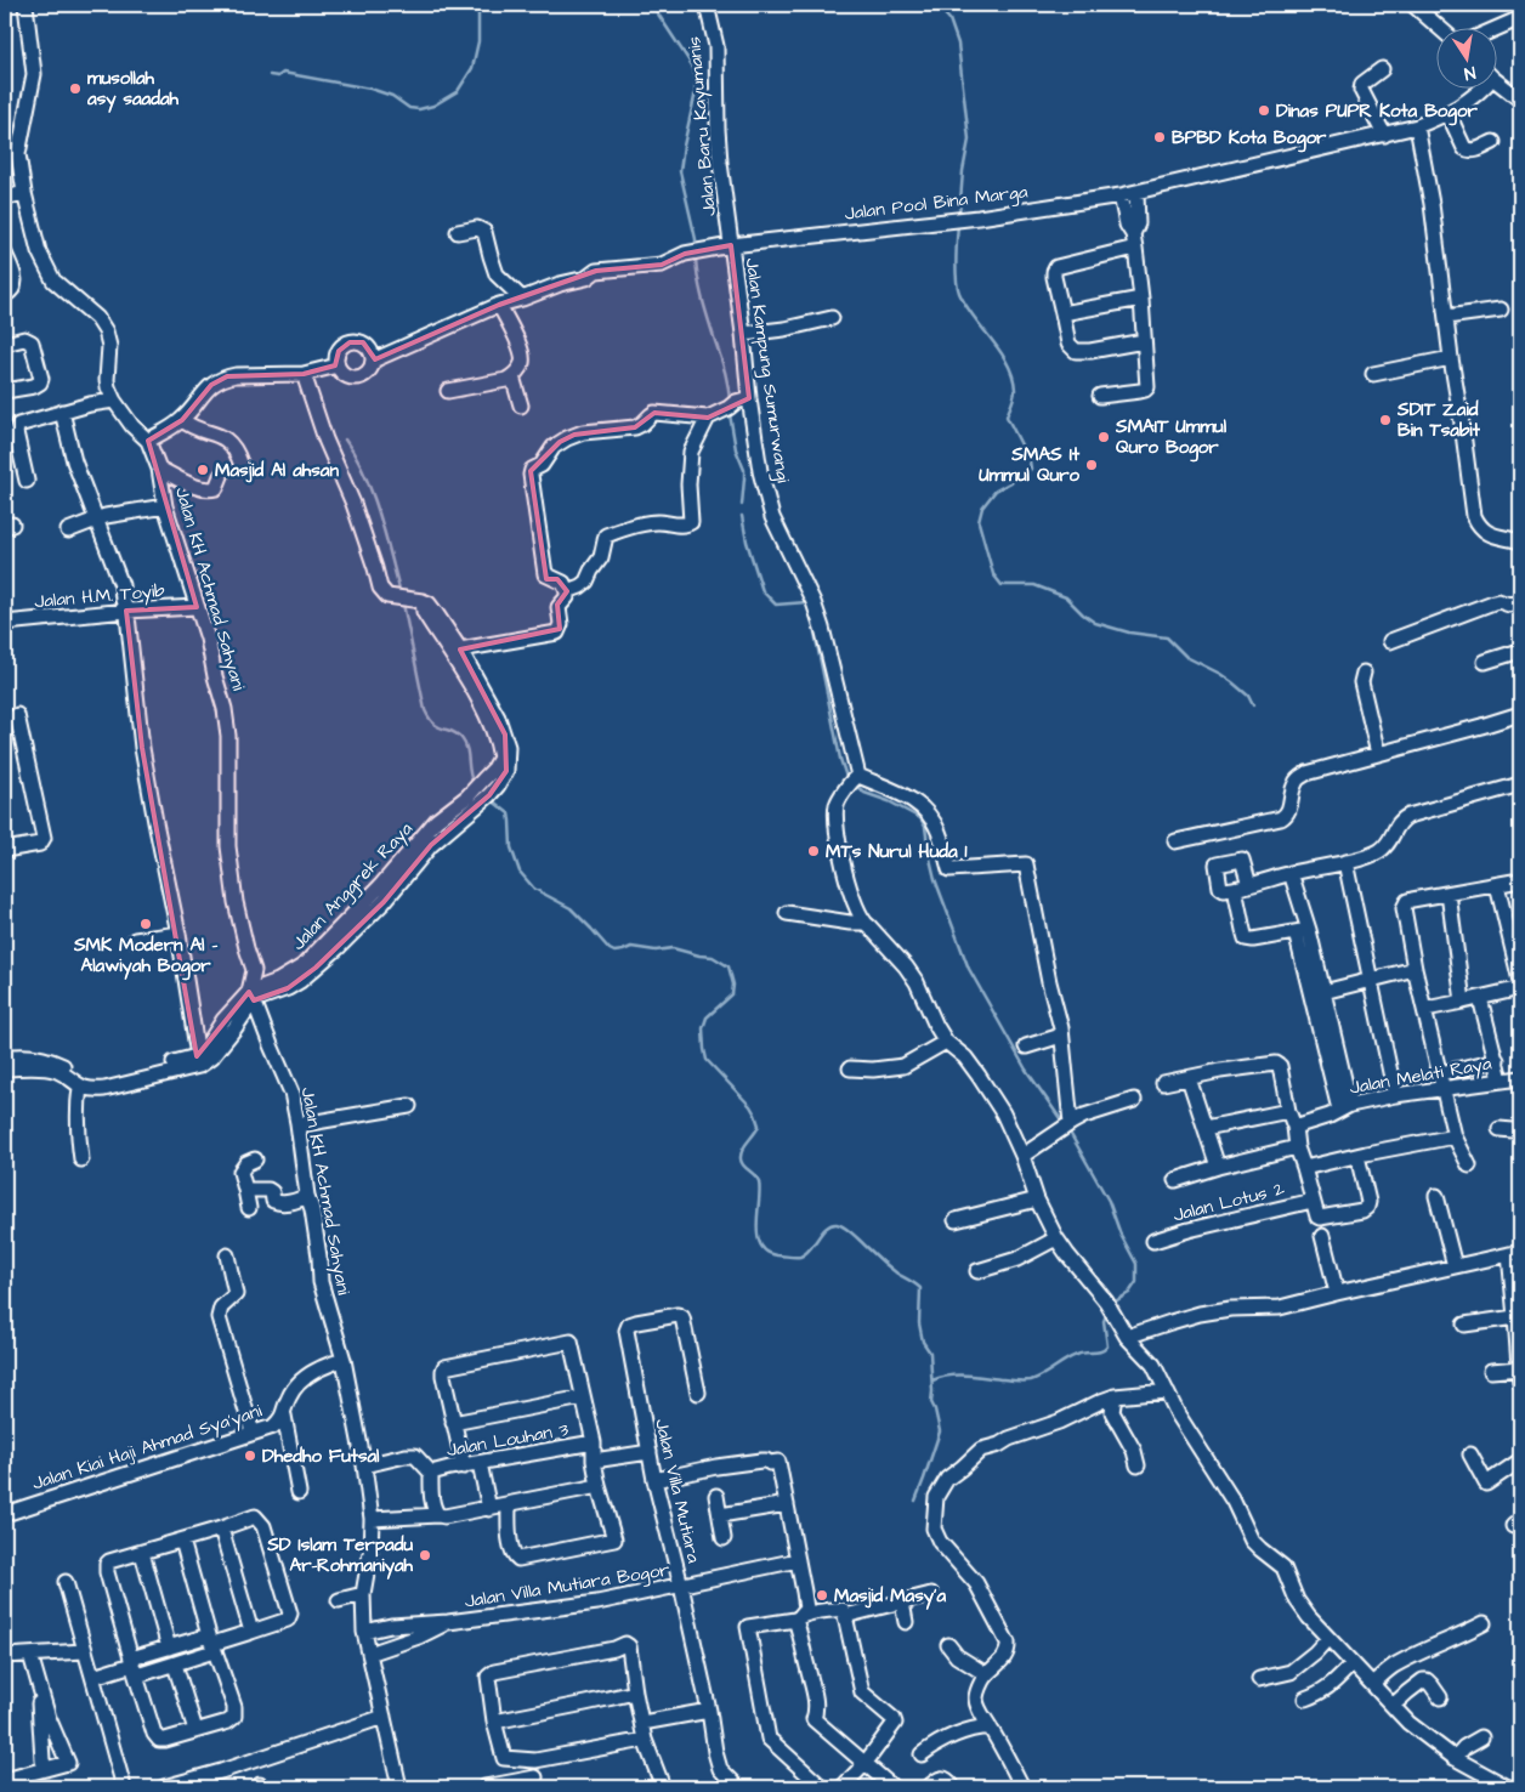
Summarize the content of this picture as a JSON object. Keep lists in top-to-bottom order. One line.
{"streets":{"street":["Jalan Baru Kayumanis","Jalan Pool Bina Marga","Jalan Kampung Sumurwangi","Jalan KH Achmad Sahyani","Jalan H.M. Toyib","Jalan Anggrek Raya","Jalan Melati Raya","Jalan Lotus 2","Jalan Louhan 3","Jalan Kiai Haji Ahmad Sya'yani","Jalan Villa Mutiara","Jalan Villa Mutiara Bogor"]},"crossings":[["Jalan Baru Kayumanis","Jalan Pool Bina Marga"],["Jalan Baru Kayumanis","Jalan Kampung Sumurwangi"],["Jalan Pool Bina Marga","Jalan Kampung Sumurwangi"],["Jalan KH Achmad Sahyani","Jalan H.M. Toyib"],["Jalan KH Achmad Sahyani","Jalan Anggrek Raya"],["Jalan KH Achmad Sahyani","Jalan Louhan 3"],["Jalan KH Achmad Sahyani","Jalan Kiai Haji Ahmad Sya'yani"],["Jalan KH Achmad Sahyani","Jalan Villa Mutiara Bogor"],["Jalan Villa Mutiara","Jalan Villa Mutiara Bogor"]],"places":["musollah asy saadah","Dinas PUPR Kota Bogor","BPBD Kota Bogor","SDIT Zaid Bin Tsabit","SMAIT Ummul Quro Bogor","SMAS It Ummul Quro","Masjid Al ahsan","MTs Nurul Huda 1","SMK Modern Al - Alawiyah Bogor","Dhedho Futsal","SD Islam Terpadu Ar-Rohmaniyah","Masjid Masy'a"],"north":"bottom"}
